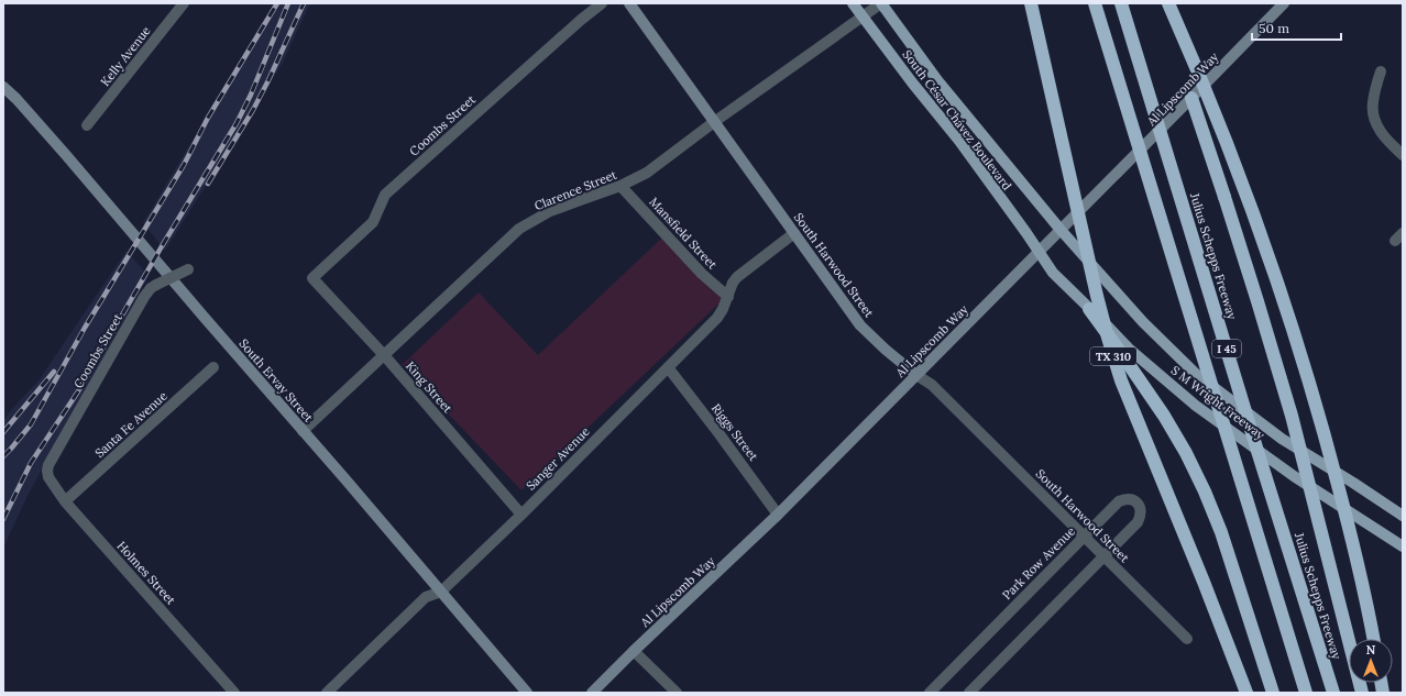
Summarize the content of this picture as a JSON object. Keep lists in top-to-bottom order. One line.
{"streets":{"highway":["Julius Schepps Freeway","I 45","TX 310"],"main road":["Al Lipscomb Way","South César Chávez Boulevard","South Harwood Street","South Ervay Street","S M Wright Freeway"],"street":["Kelly Avenue","Coombs Street","Clarence Street","Mansfield Street","King Street","Santa Fe Avenue","Riggs Street","Sanger Avenue","Park Row Avenue","Holmes Street"]},"crossings":[["Al Lipscomb Way","South César Chávez Boulevard"],["Al Lipscomb Way","South Harwood Street"],["Al Lipscomb Way","S M Wright Freeway"],["Al Lipscomb Way","Riggs Street"],["South César Chávez Boulevard","Clarence Street"],["South César Chávez Boulevard","S M Wright Freeway"],["Coombs Street","King Street"],["Coombs Street","Holmes Street"],["Clarence Street","Mansfield Street"],["Clarence Street","South Harwood Street"],["Clarence Street","South Ervay Street"],["Clarence Street","King Street"],["Mansfield Street","Sanger Avenue"],["South Harwood Street","Sanger Avenue"],["South Harwood Street","Park Row Avenue"],["South Ervay Street","Sanger Avenue"],["King Street","Sanger Avenue"],["Santa Fe Avenue","Holmes Street"],["Riggs Street","Sanger Avenue"]],"scale_bar":"50 m","north":"top"}
